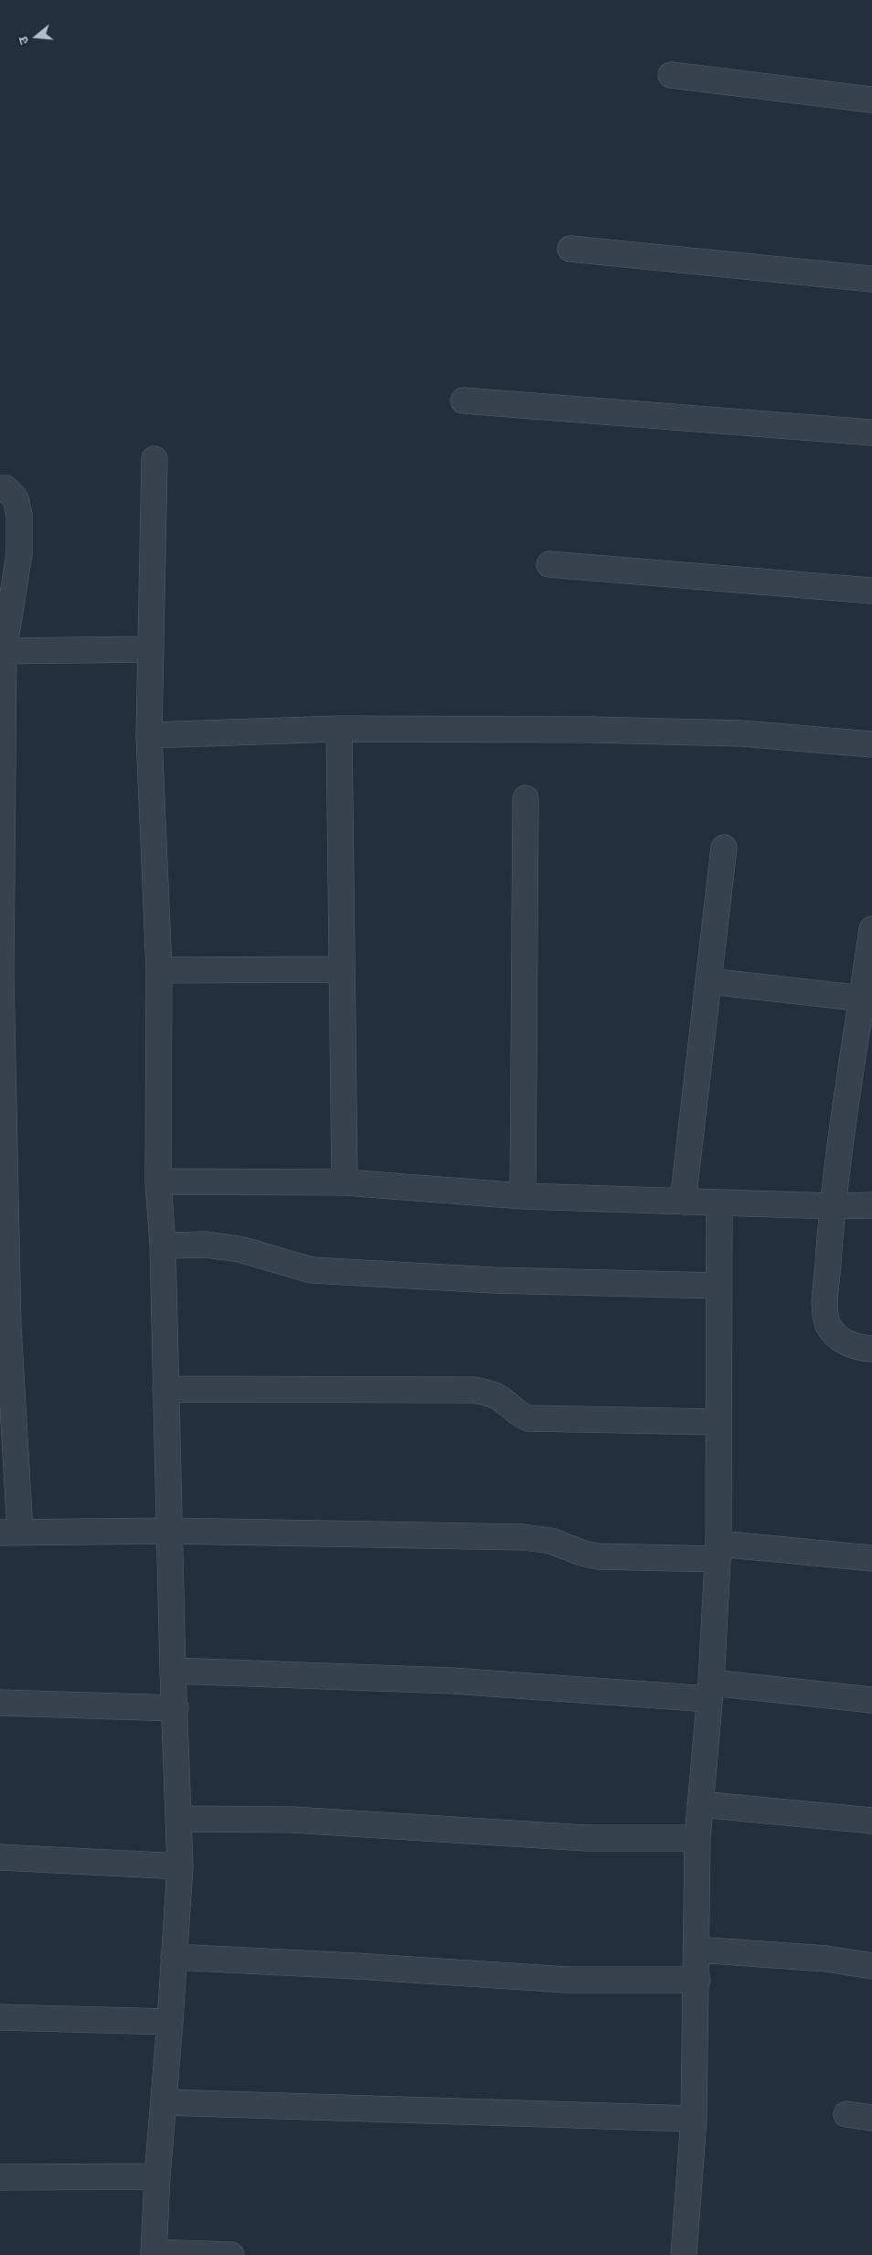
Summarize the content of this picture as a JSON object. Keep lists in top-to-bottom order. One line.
{"north":"left"}
